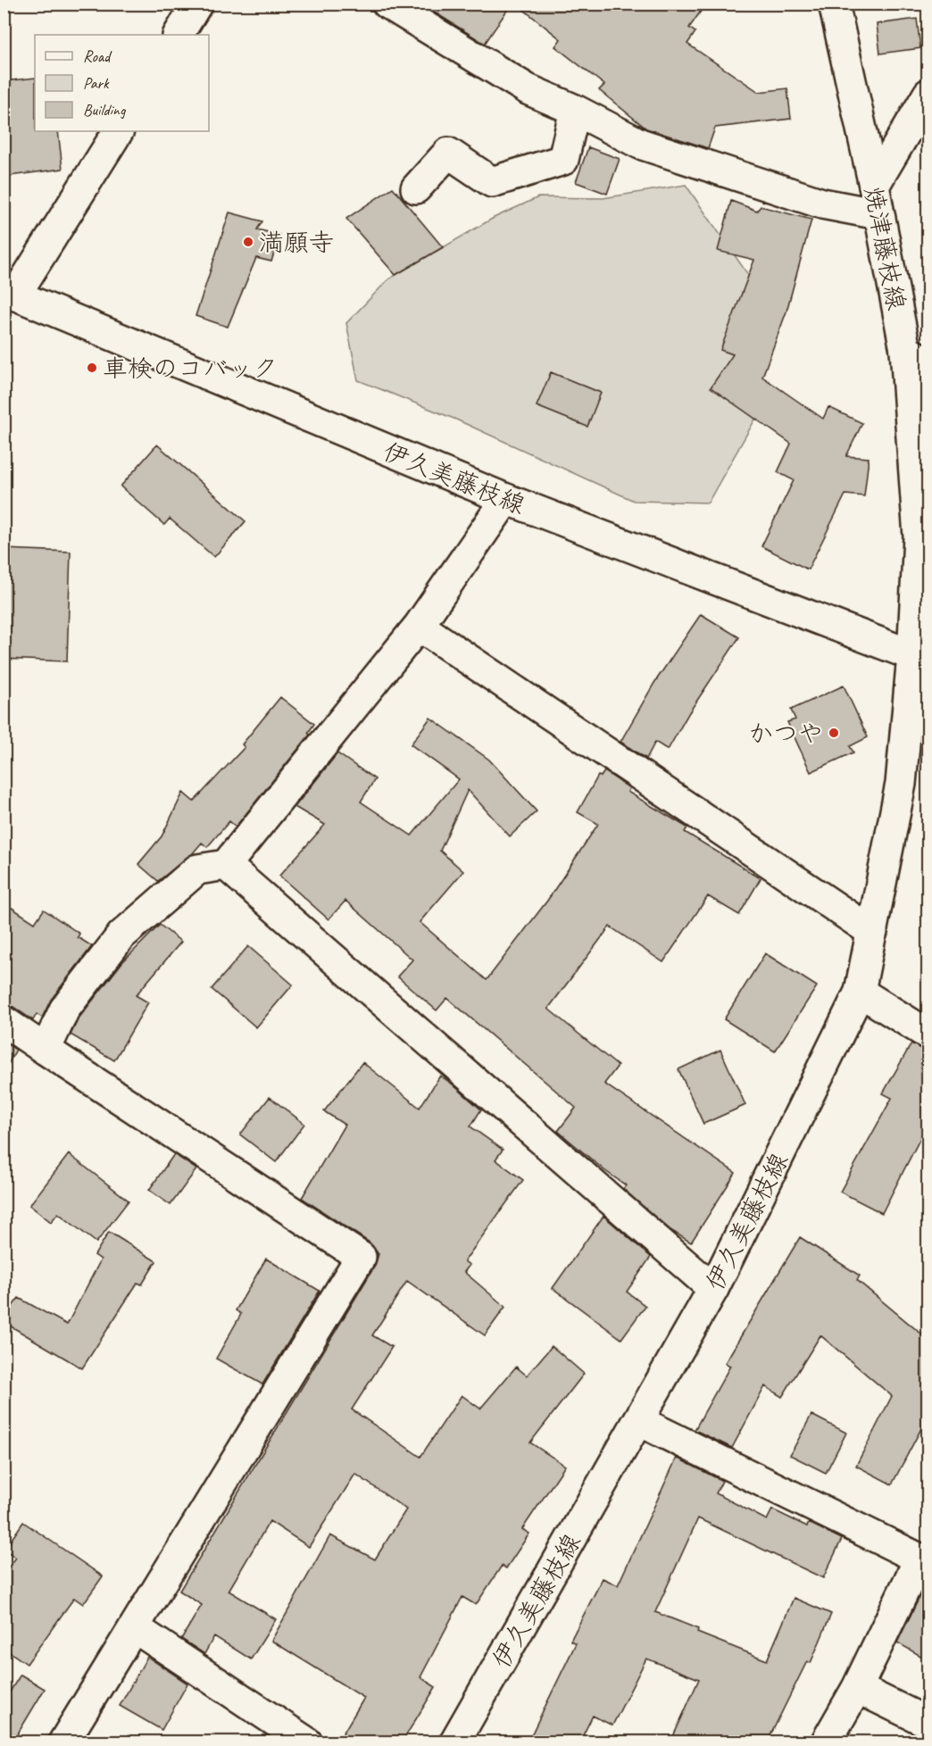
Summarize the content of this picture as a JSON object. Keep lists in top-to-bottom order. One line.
{"streets":{"street":["焼津藤枝線","伊久美藤枝線"]},"crossings":[["焼津藤枝線","伊久美藤枝線"]],"places":["満願寺","車検のコバック","かつや"],"legend":["Road","Park","Building"]}
